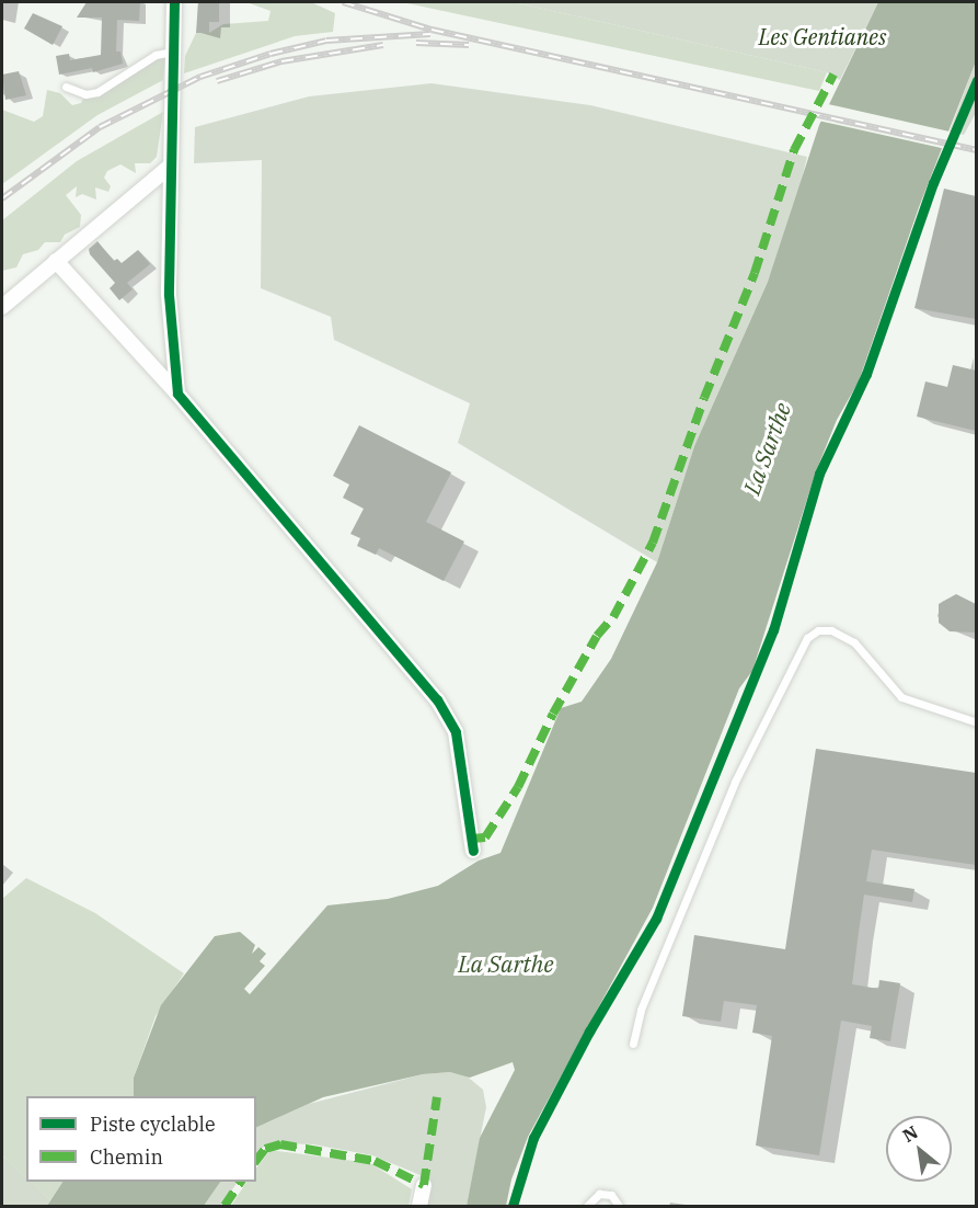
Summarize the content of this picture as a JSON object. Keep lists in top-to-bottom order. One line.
{"water":["La Sarthe"],"parks":["Les Gentianes"],"legend":["Piste cyclable","Chemin"],"north":"top left"}
